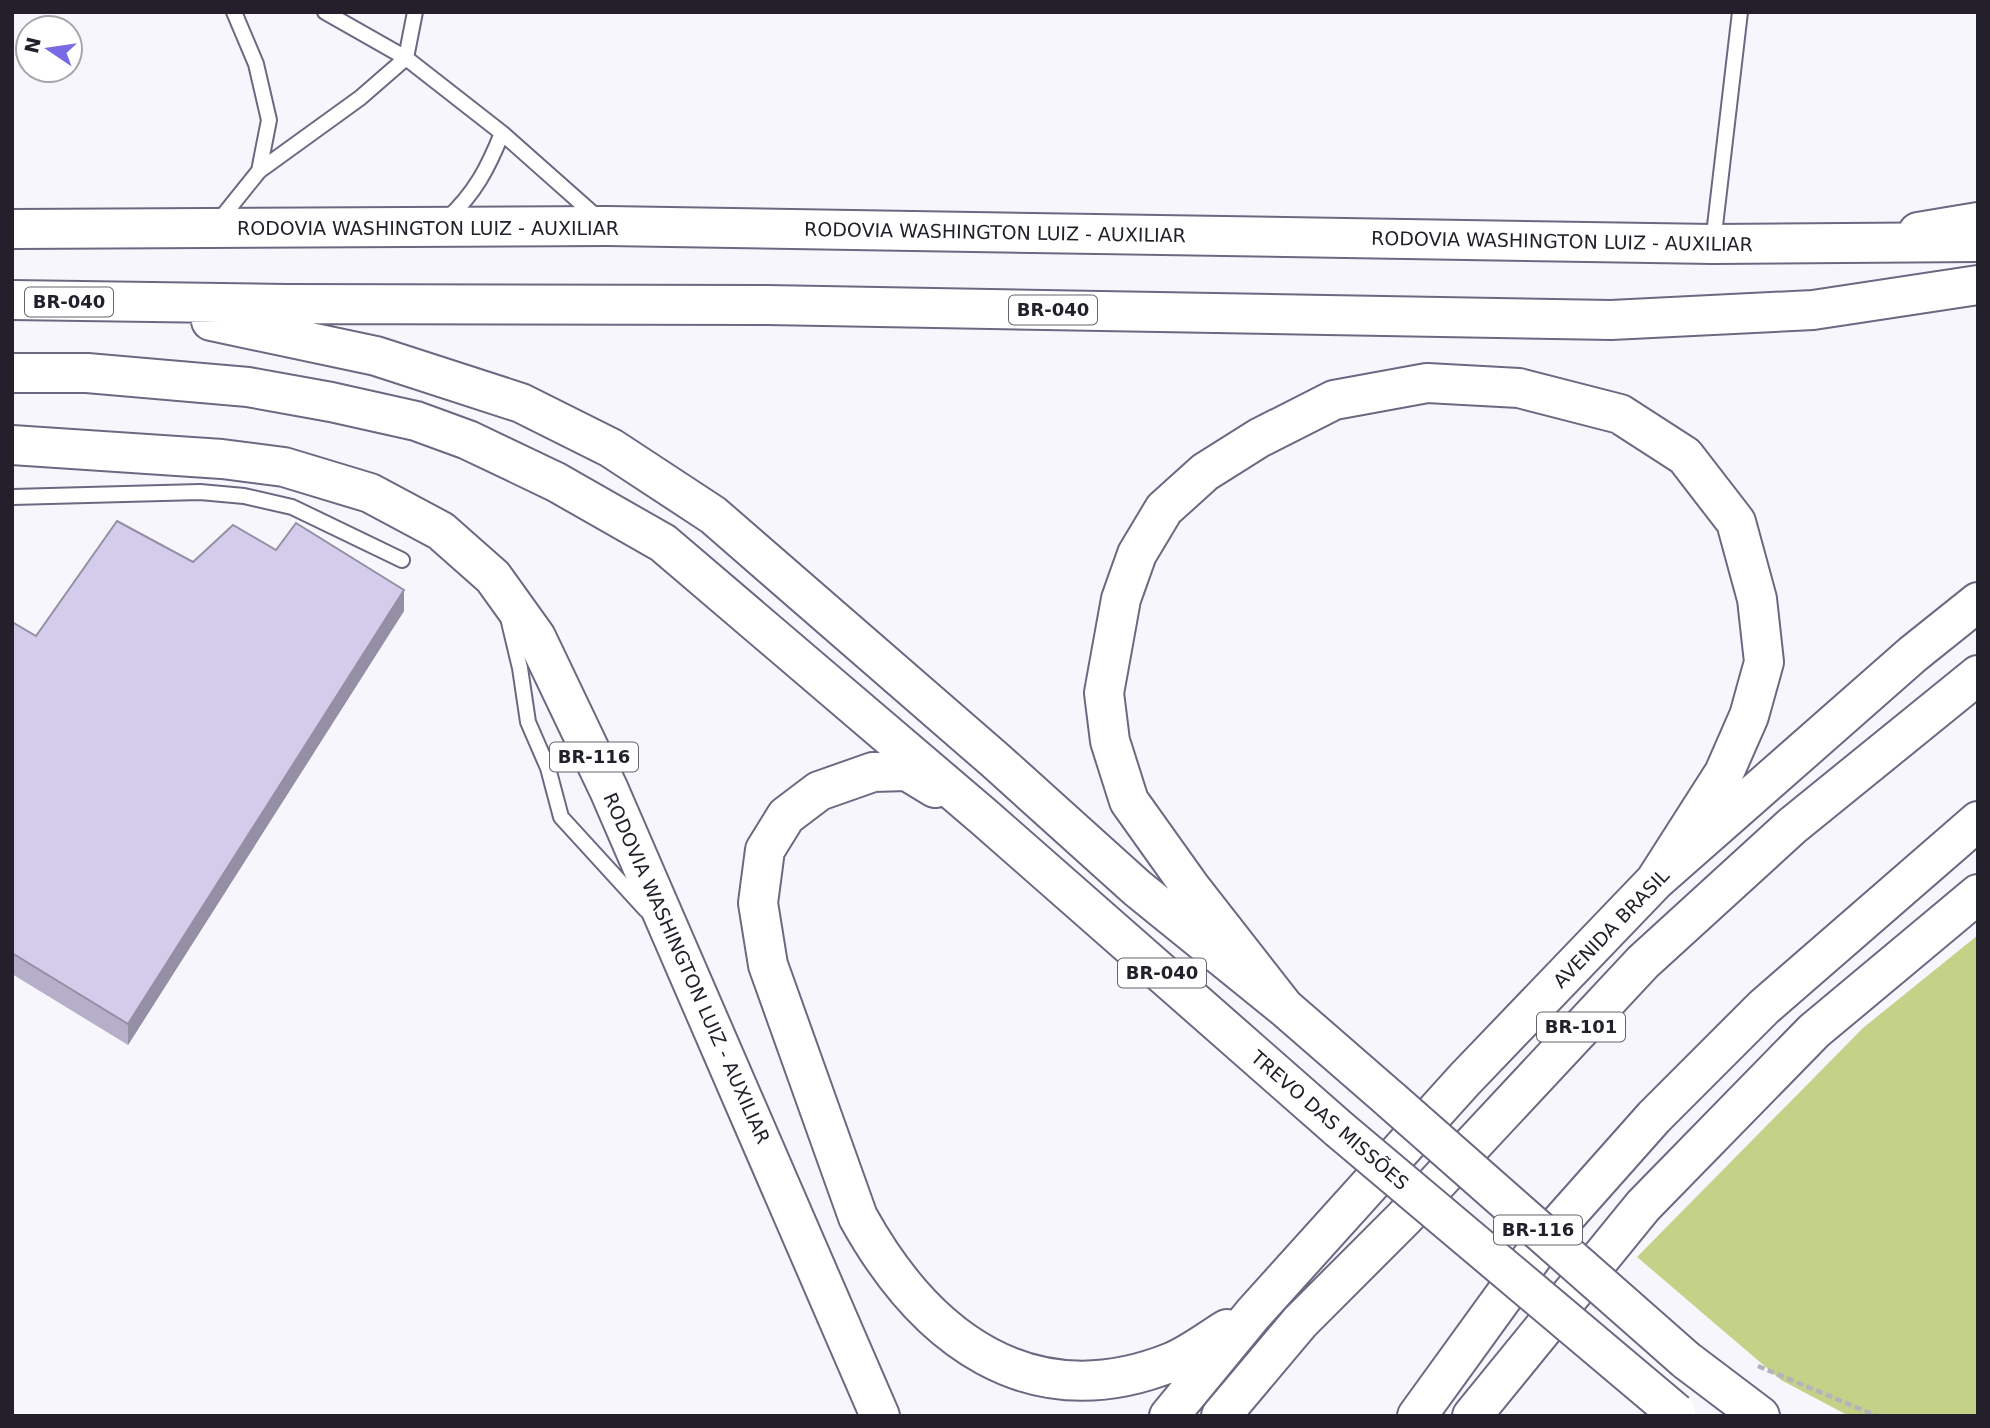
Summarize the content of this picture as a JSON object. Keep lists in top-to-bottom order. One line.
{"streets":{"main road":["RODOVIA WASHINGTON LUIZ - AUXILIAR","BR-040","BR-116","AVENIDA BRASIL","BR-101","TREVO DAS MISSÕES"]},"crossings":[["BR-040","BR-116"],["BR-040","TREVO DAS MISSÕES"]],"north":"left"}
